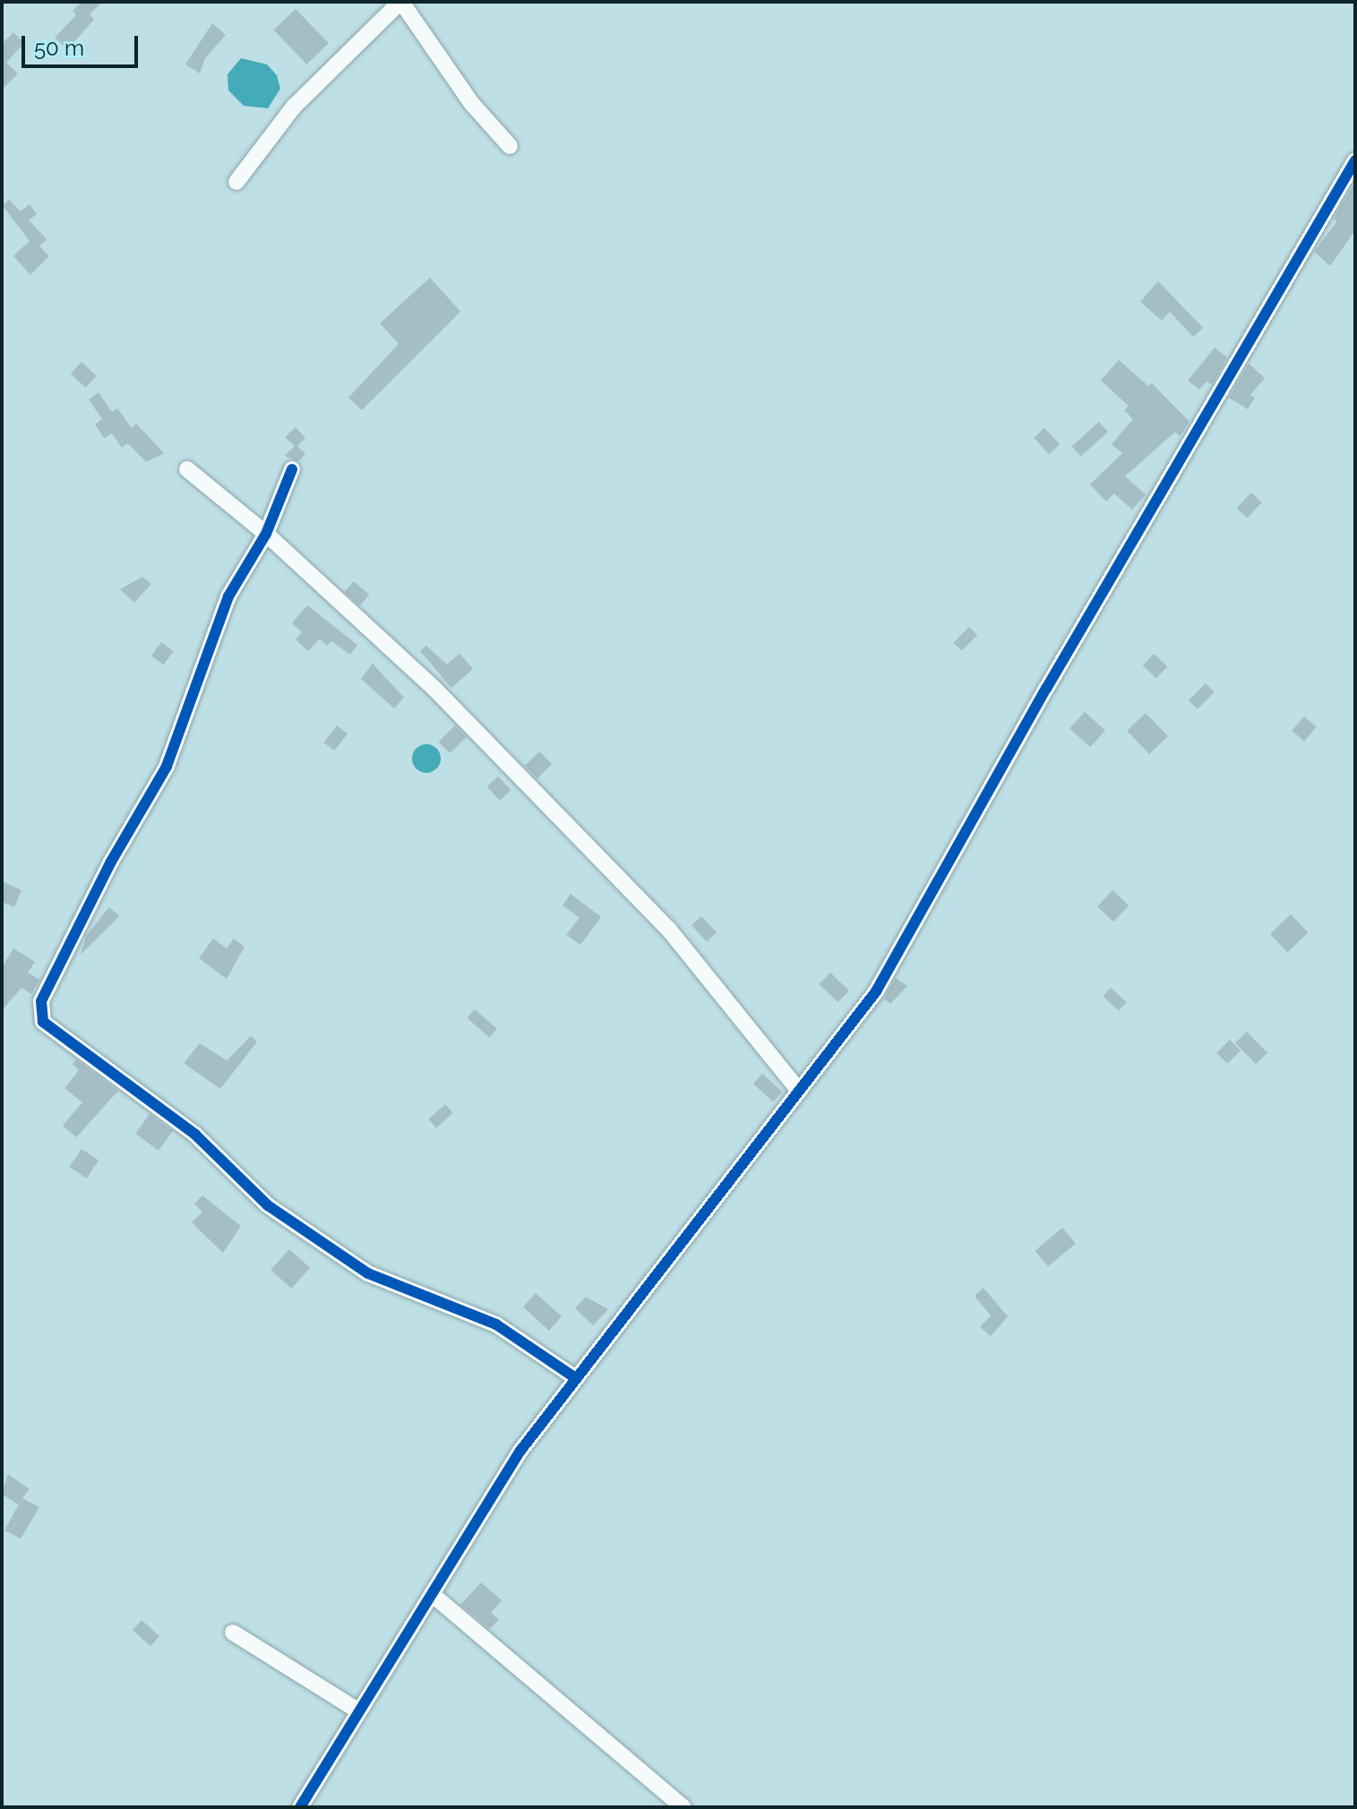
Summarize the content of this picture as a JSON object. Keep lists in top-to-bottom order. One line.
{"scale_bar":"50 m"}
